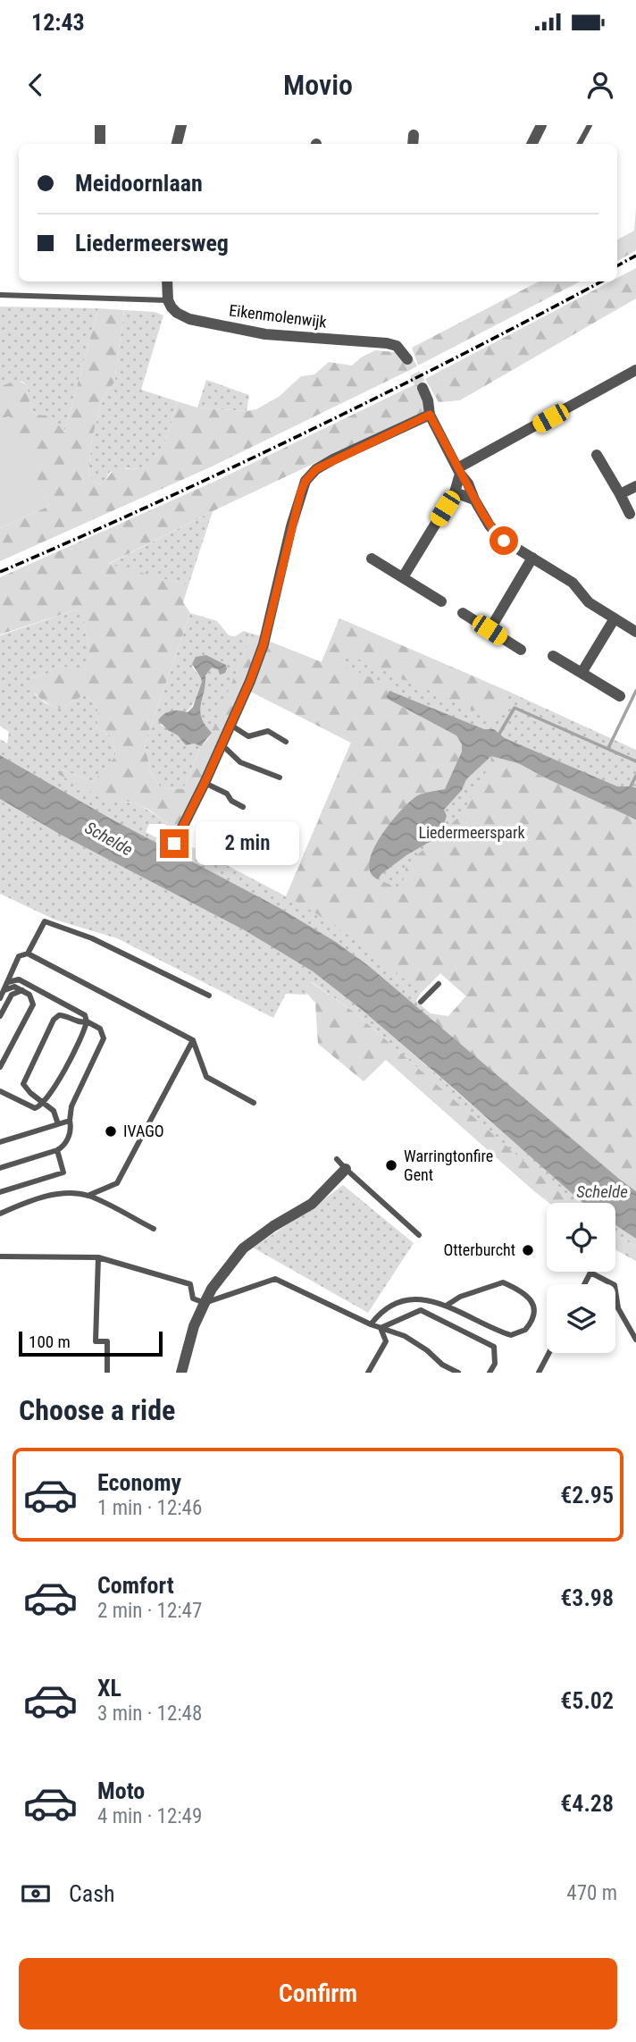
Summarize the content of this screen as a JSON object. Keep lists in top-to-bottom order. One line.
{"streets":{"street":["Eikenmolenwijk"]},"water":["Schelde"],"parks":["Liedermeerspark"],"places":["IVAGO","Warringtonfire Gent","Otterburcht"],"scale_bar":"100 m","page":{"status":"12:43","header":"Movio","banner":["Meidoornlaan","Liedermeersweg"],"bubble":"2 min","scale":"100 m","heading":"Choose a ride","list":[{"name":"Economy","note":"1 min · 12:46","value":"€2.95"},{"name":"Comfort","note":"2 min · 12:47","value":"€3.98"},{"name":"XL","note":"3 min · 12:48","value":"€5.02"},{"name":"Moto","note":"4 min · 12:49","value":"€4.28"}],"pay":["Cash","470 m"],"buttons":"Confirm"}}
